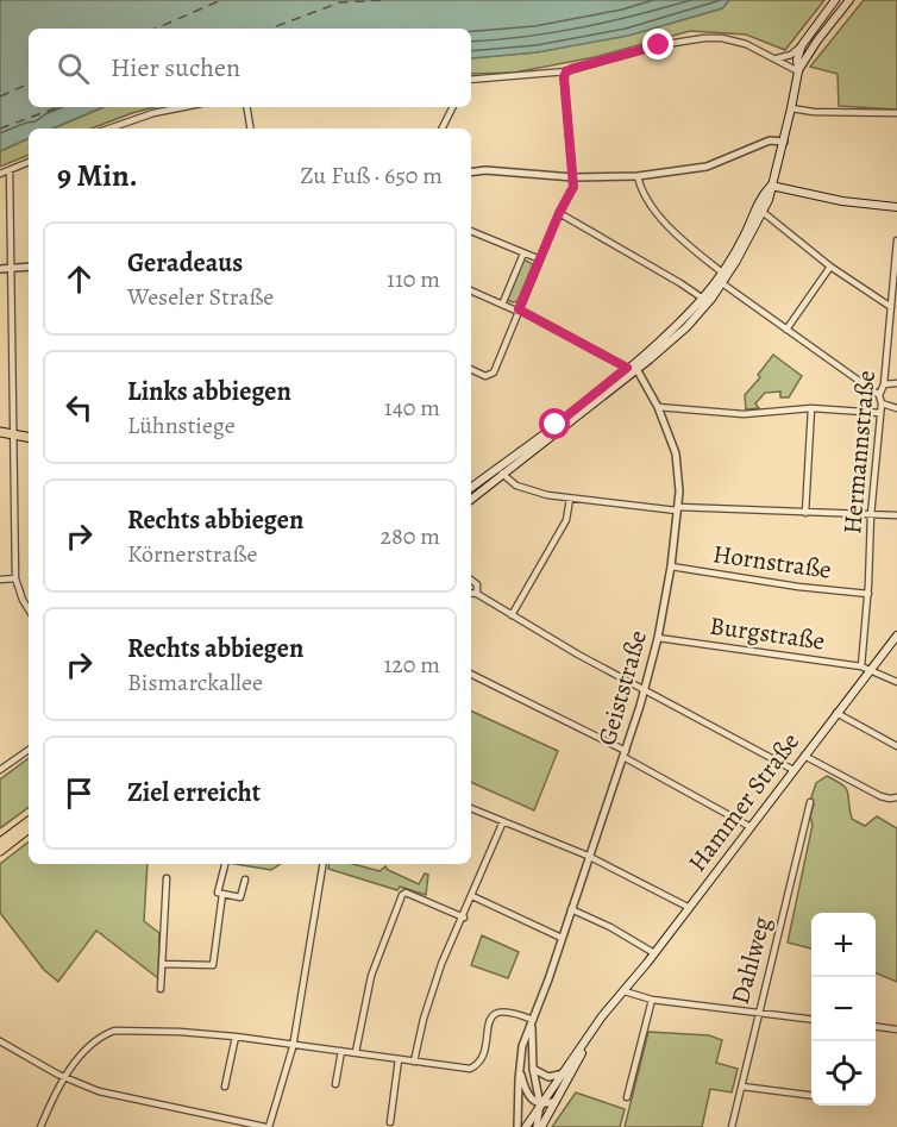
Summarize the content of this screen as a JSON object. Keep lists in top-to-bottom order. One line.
{"streets":{"main road":["Hammer Straße"],"street":["Hermannstraße","Hornstraße","Burgstraße","Geiststraße","Dahlweg"]},"crossings":[["Hermannstraße","Hornstraße"],["Hermannstraße","Burgstraße"],["Hermannstraße","Hammer Straße"],["Hornstraße","Geiststraße"],["Burgstraße","Geiststraße"],["Burgstraße","Hammer Straße"],["Geiststraße","Hammer Straße"]],"page":{"search":"Hier suchen","heading":["9 Min.","Zu Fuß · 650 m"],"list":[["Geradeaus","Weseler Straße","110 m"],["Links abbiegen","Lühnstiege","140 m"],["Rechts abbiegen","Körnerstraße","280 m"],["Rechts abbiegen","Bismarckallee","120 m"],"Ziel erreicht"],"map_buttons":["+","−"]}}
